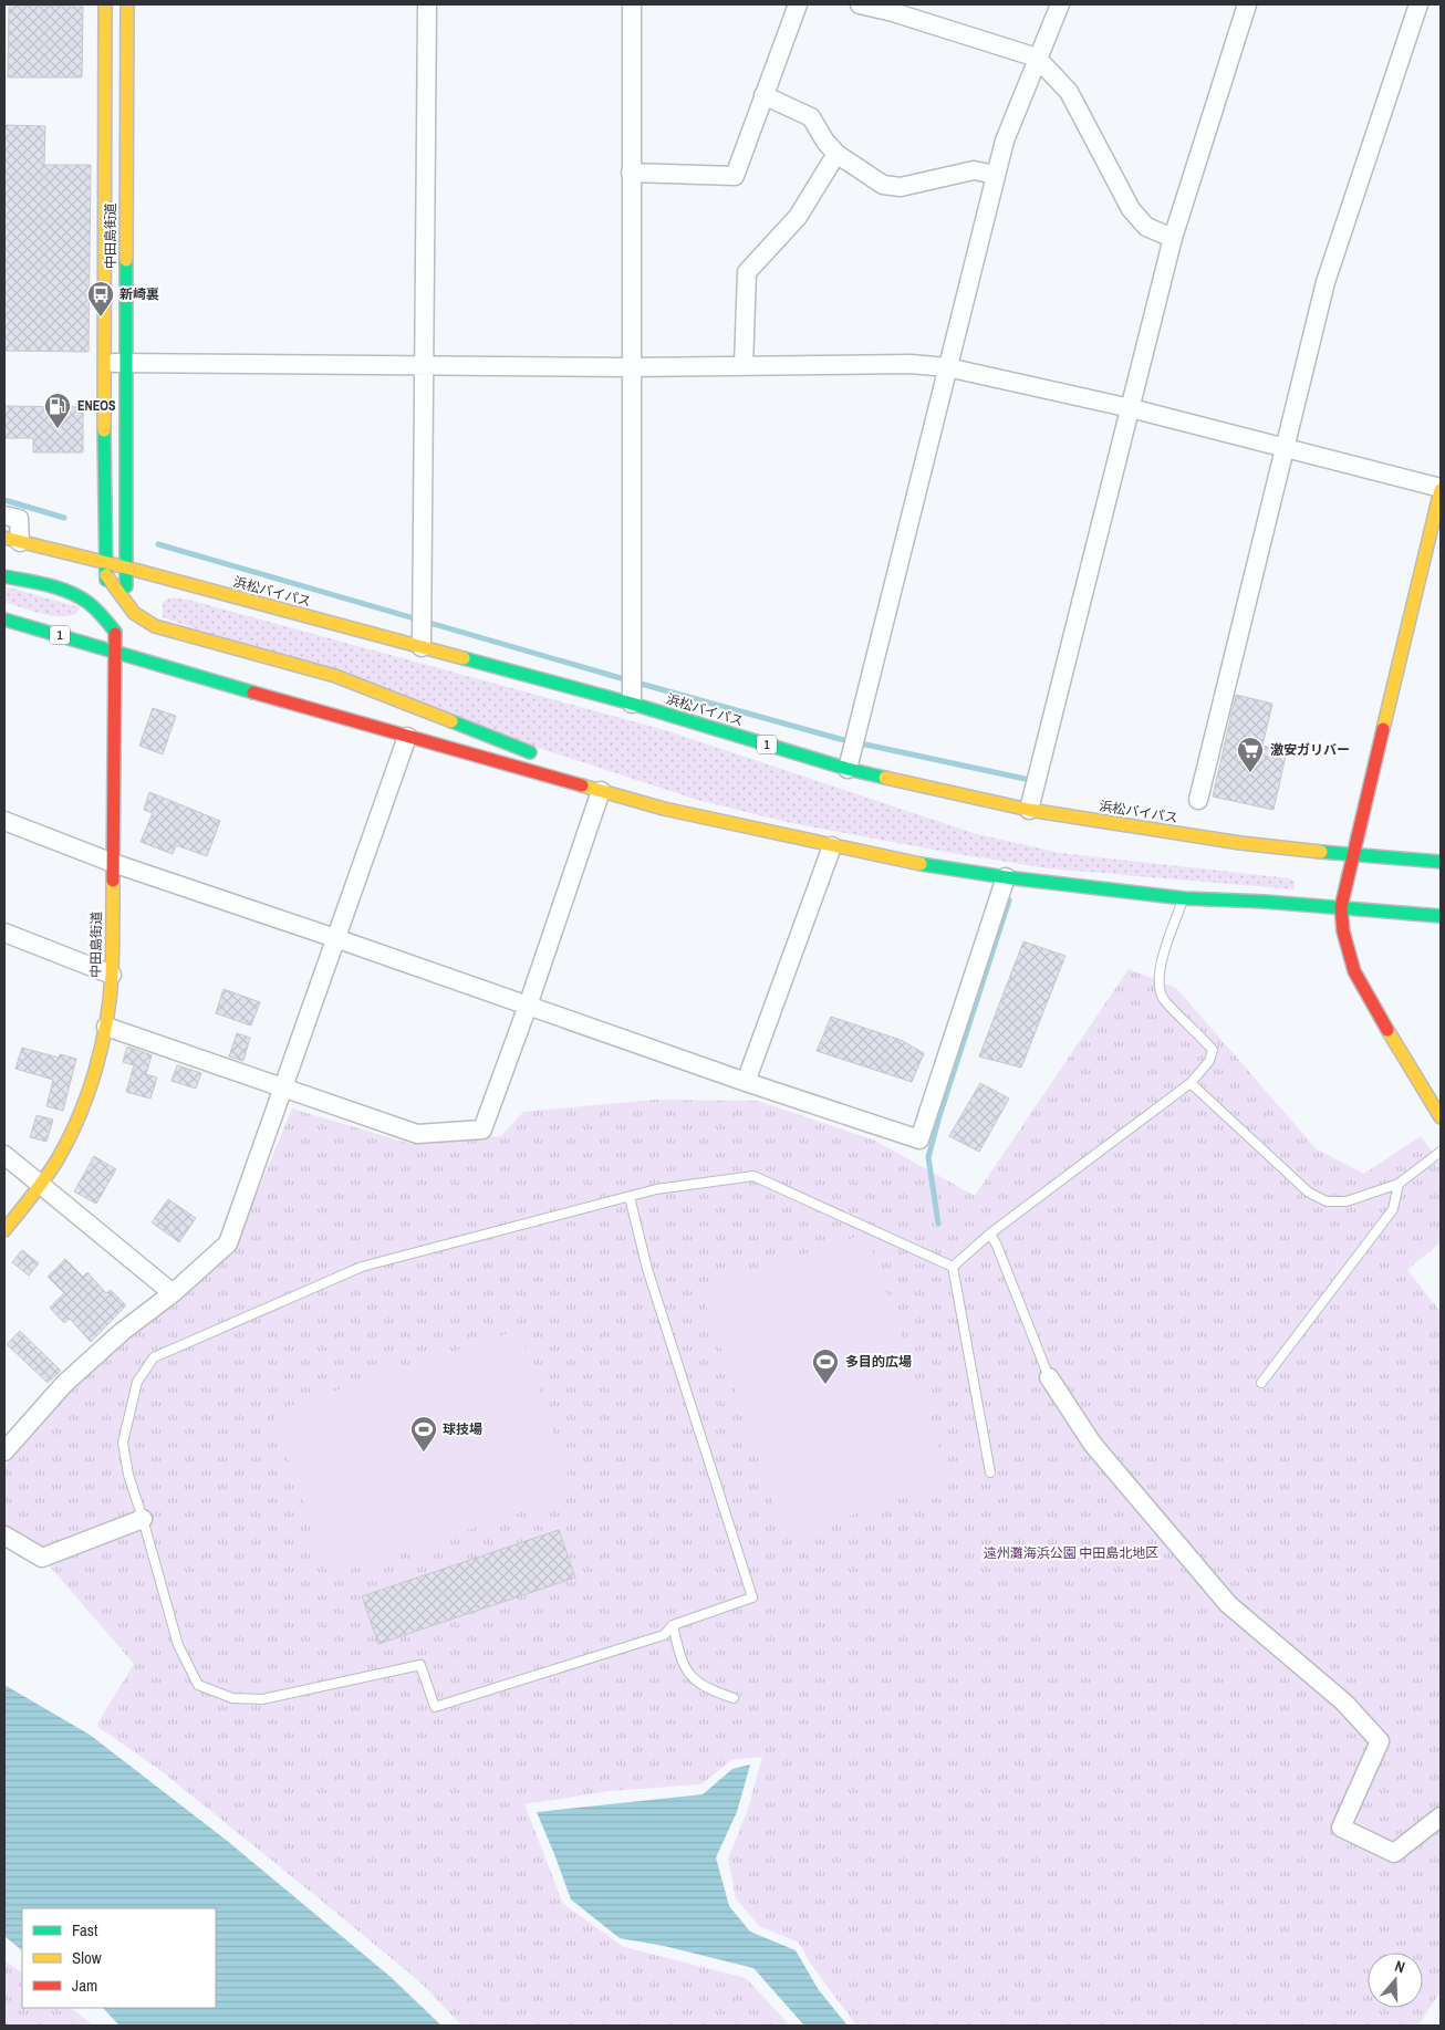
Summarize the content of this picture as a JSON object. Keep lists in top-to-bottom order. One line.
{"streets":{"main road":["中田島街道","浜松バイパス","1"]},"crossings":[["中田島街道","浜松バイパス"],["中田島街道","1"]],"parks":["遠州灘海浜公園 中田島北地区"],"places":{"bus stop":["新崎裏"],"fuel station":["ENEOS"],"supermarket":["激安ガリバー"],"sports":["多目的広場","球技場"]},"legend":["Fast","Slow","Jam"],"north":"top"}
